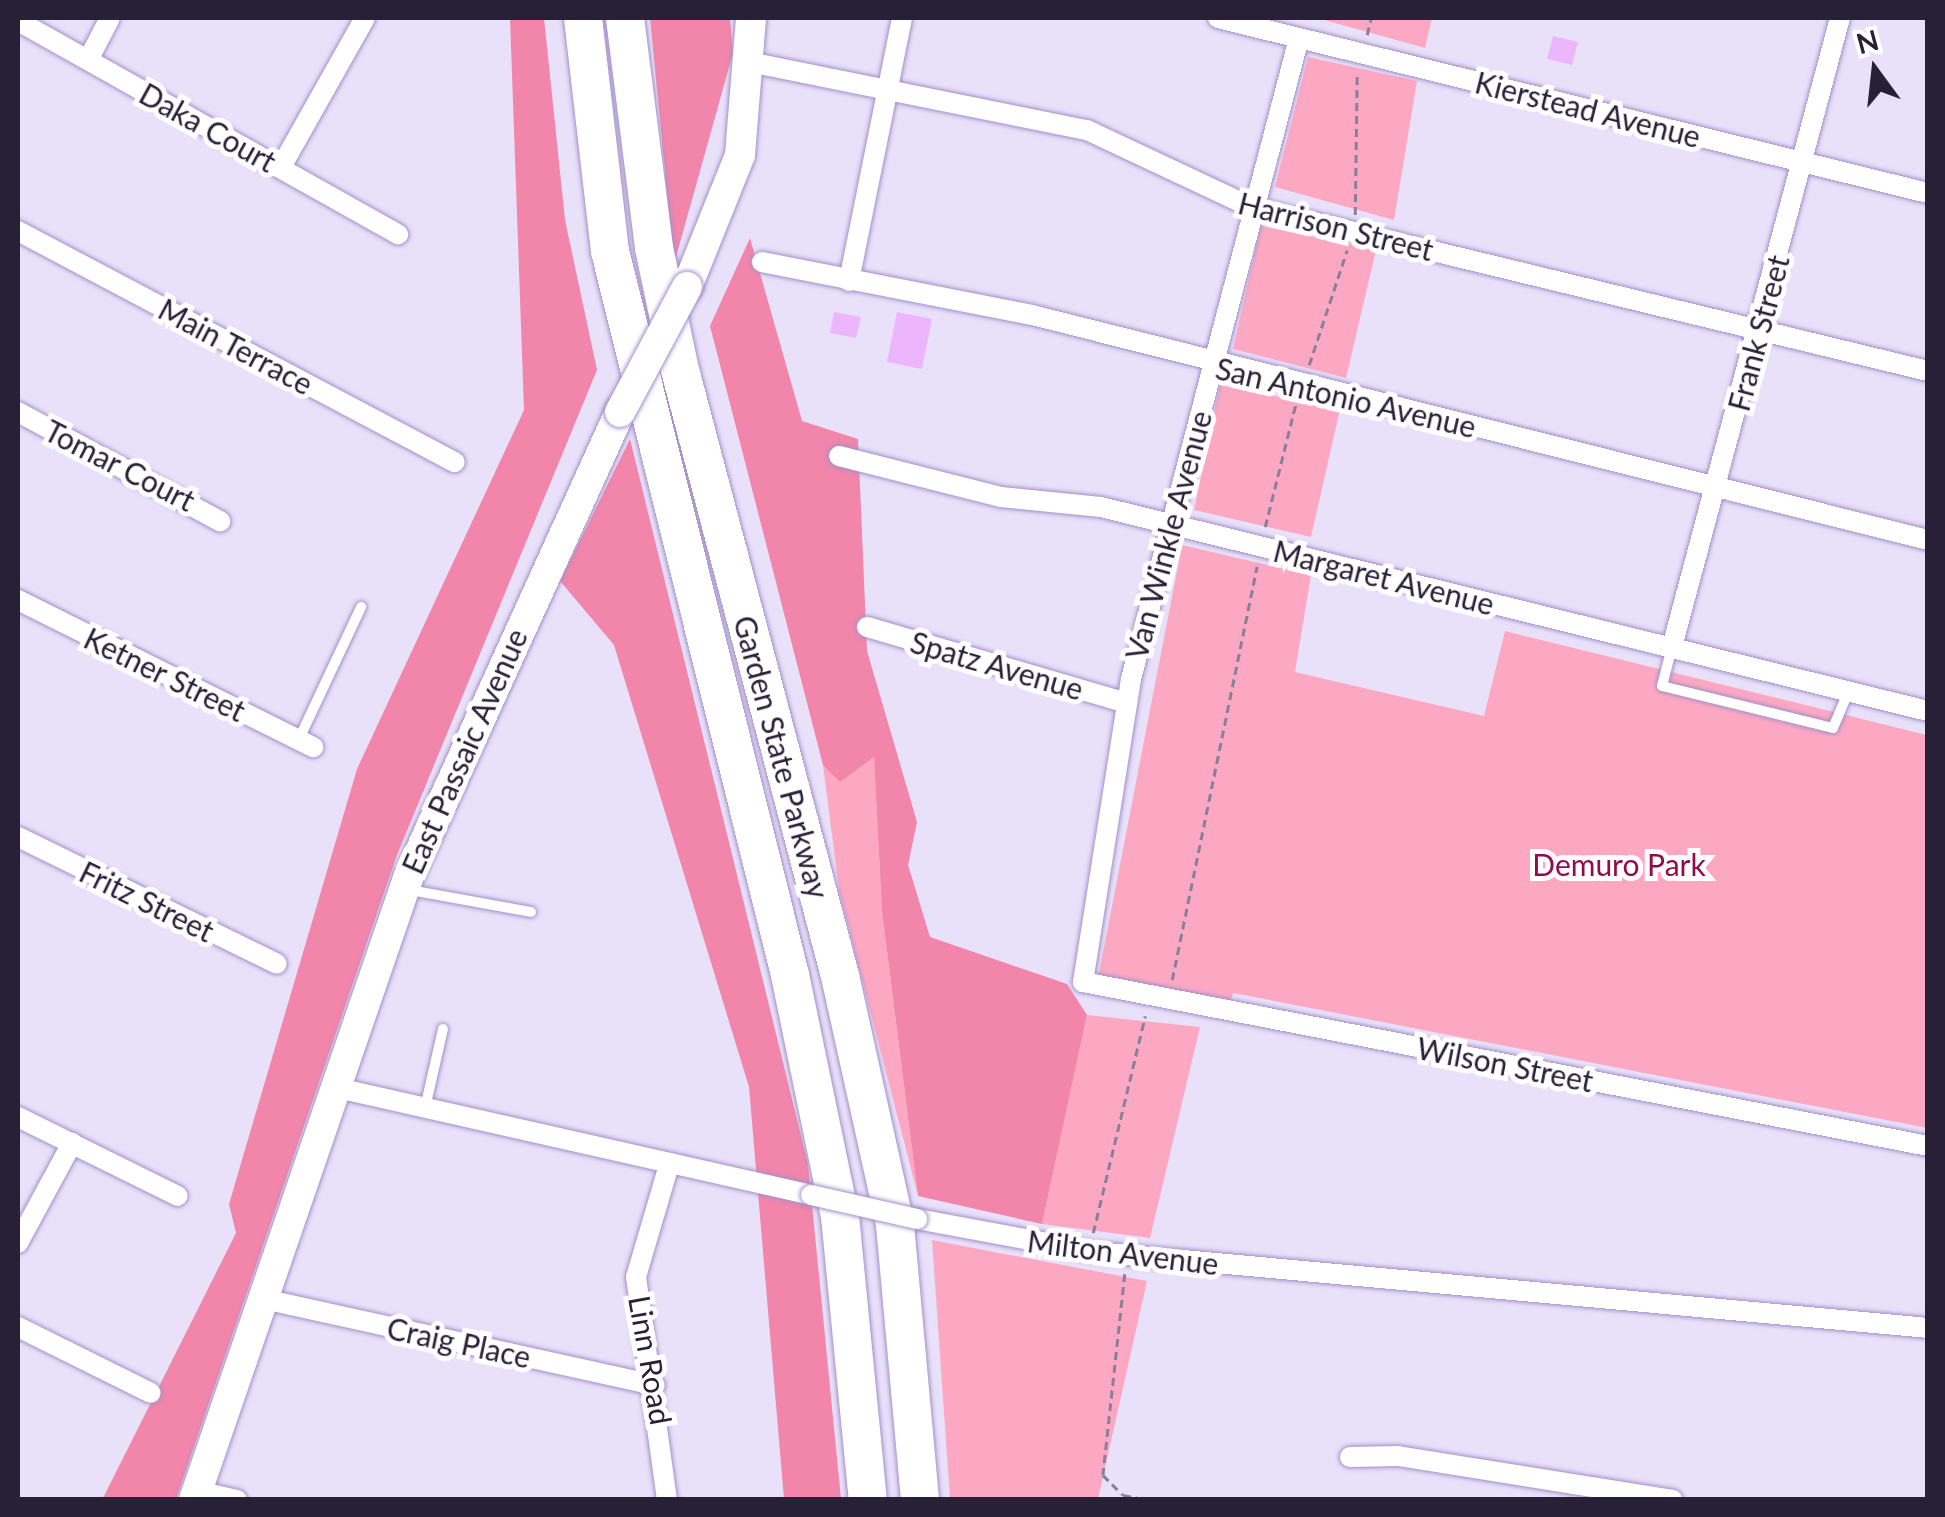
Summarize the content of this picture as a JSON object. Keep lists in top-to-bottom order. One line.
{"streets":{"highway":["Garden State Parkway"],"main road":["East Passaic Avenue"],"street":["Kierstead Avenue","Daka Court","Harrison Street","Frank Street","Main Terrace","San Antonio Avenue","Tomar Court","Van Winkle Avenue","Margaret Avenue","Spatz Avenue","Ketner Street","Fritz Street","Wilson Street","Milton Avenue","Craig Place","Linn Road"]},"crossings":[["Kierstead Avenue","Frank Street"],["Kierstead Avenue","Van Winkle Avenue"],["Harrison Street","Frank Street"],["Harrison Street","Van Winkle Avenue"],["Harrison Street","East Passaic Avenue"],["Frank Street","San Antonio Avenue"],["Frank Street","Margaret Avenue"],["San Antonio Avenue","Van Winkle Avenue"],["Van Winkle Avenue","Margaret Avenue"],["Van Winkle Avenue","Spatz Avenue"],["Van Winkle Avenue","Wilson Street"],["East Passaic Avenue","Milton Avenue"],["East Passaic Avenue","Craig Place"],["Milton Avenue","Linn Road"],["Craig Place","Linn Road"]],"parks":["Demuro Park"],"north":"top"}
